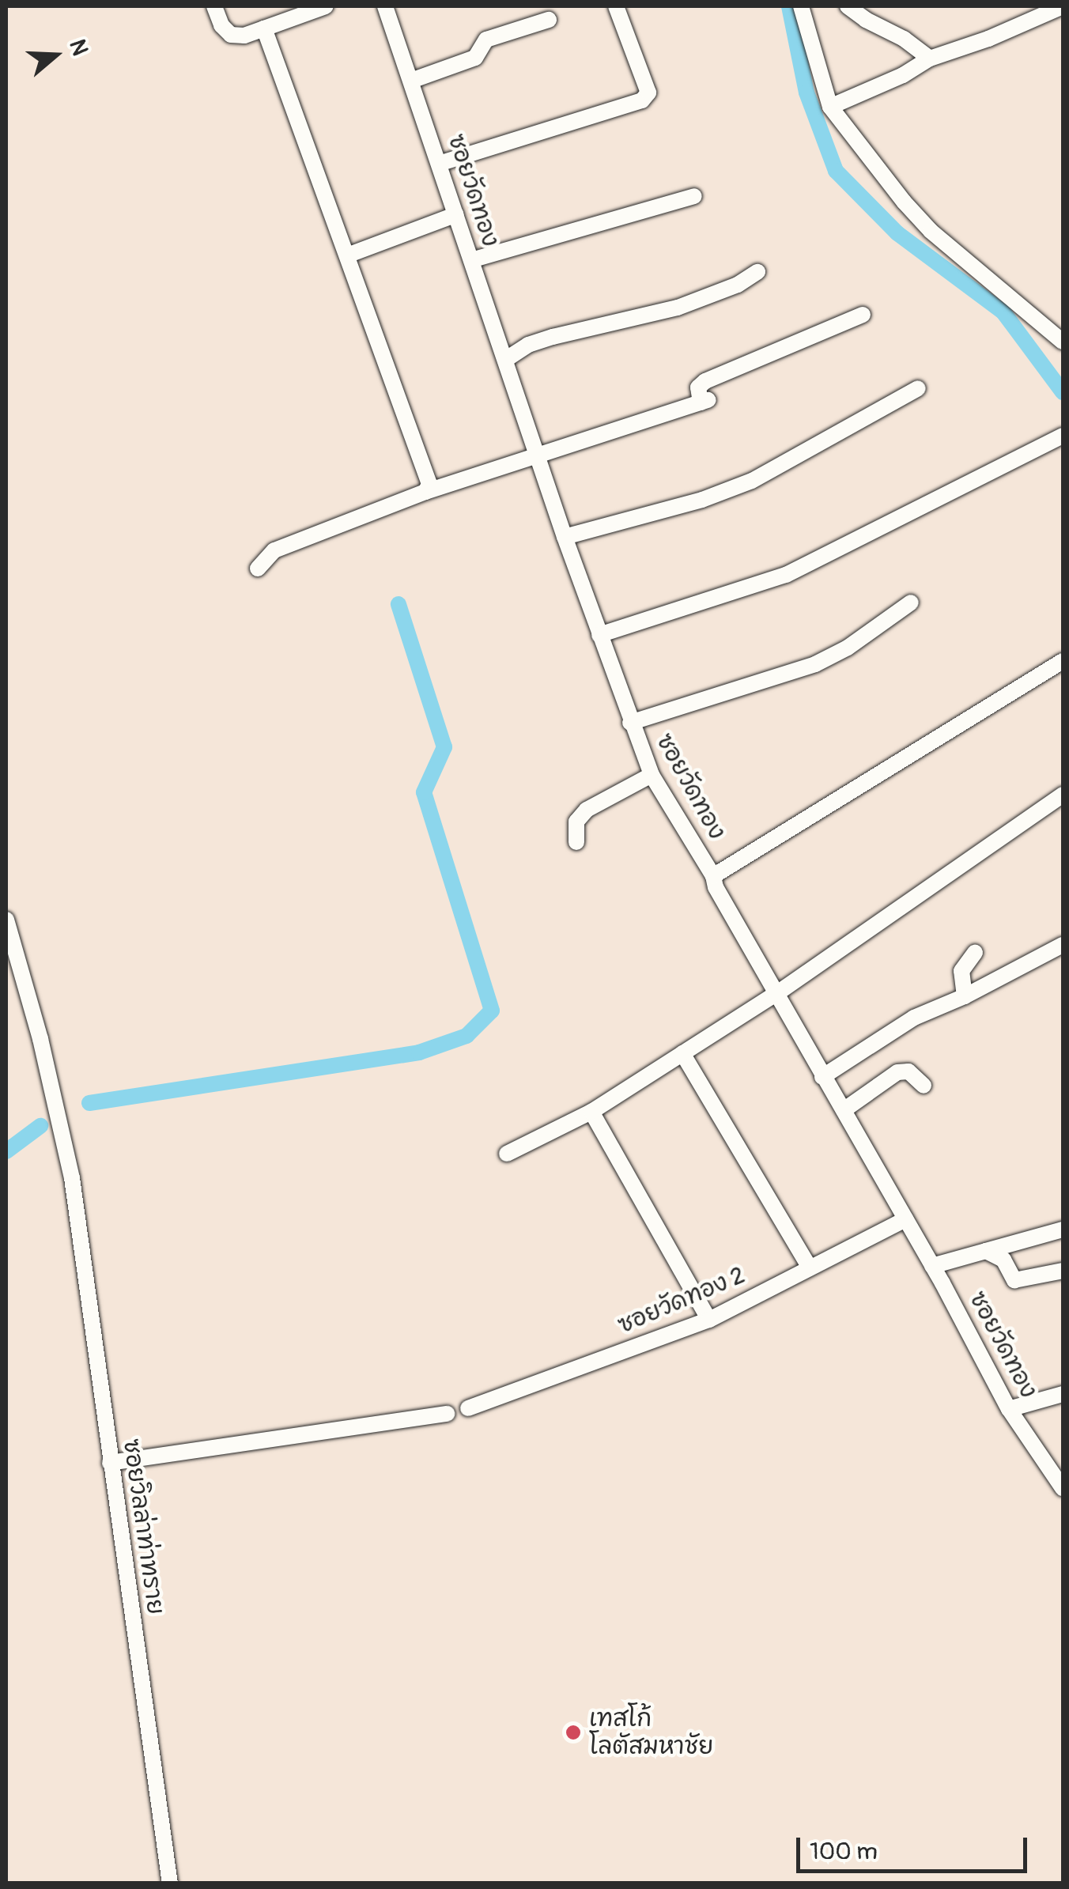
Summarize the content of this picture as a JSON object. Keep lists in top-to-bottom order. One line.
{"streets":{"street":["ซอยวัดทอง","ซอยวัดทอง 2","ซอยวิลล่าท่าทราย"]},"crossings":[["ซอยวัดทอง","ซอยวัดทอง 2"]],"places":["เทสโก้ โลตัสมหาชัย"],"scale_bar":"100 m","north":"right"}
